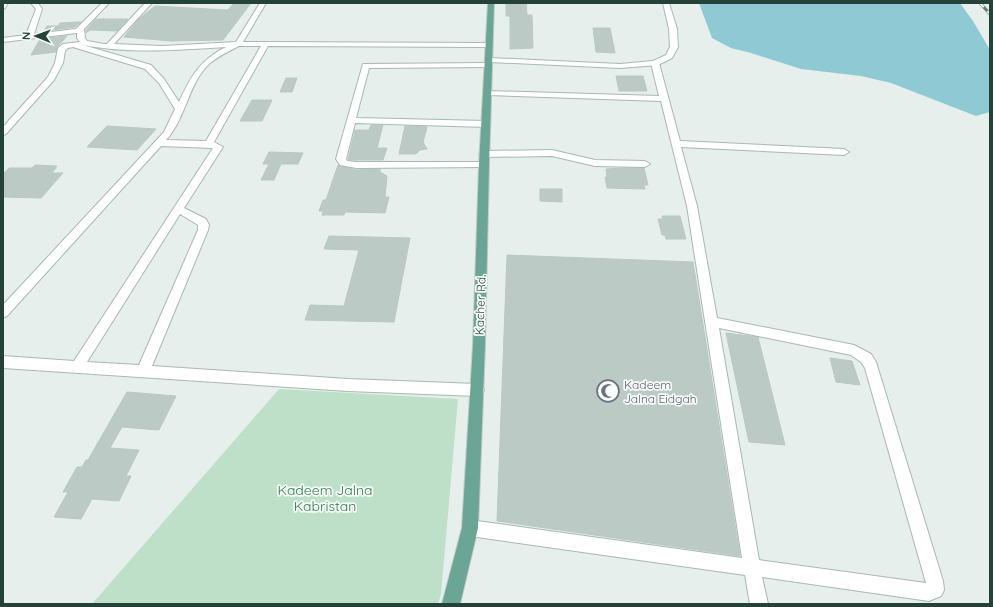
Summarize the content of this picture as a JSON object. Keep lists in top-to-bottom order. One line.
{"streets":{"main road":["Kacher Rd."]},"parks":["Kadeem Jalna Kabristan"],"places":{"mosque":["Kadeem Jalna Eidgah"]},"north":"left"}
